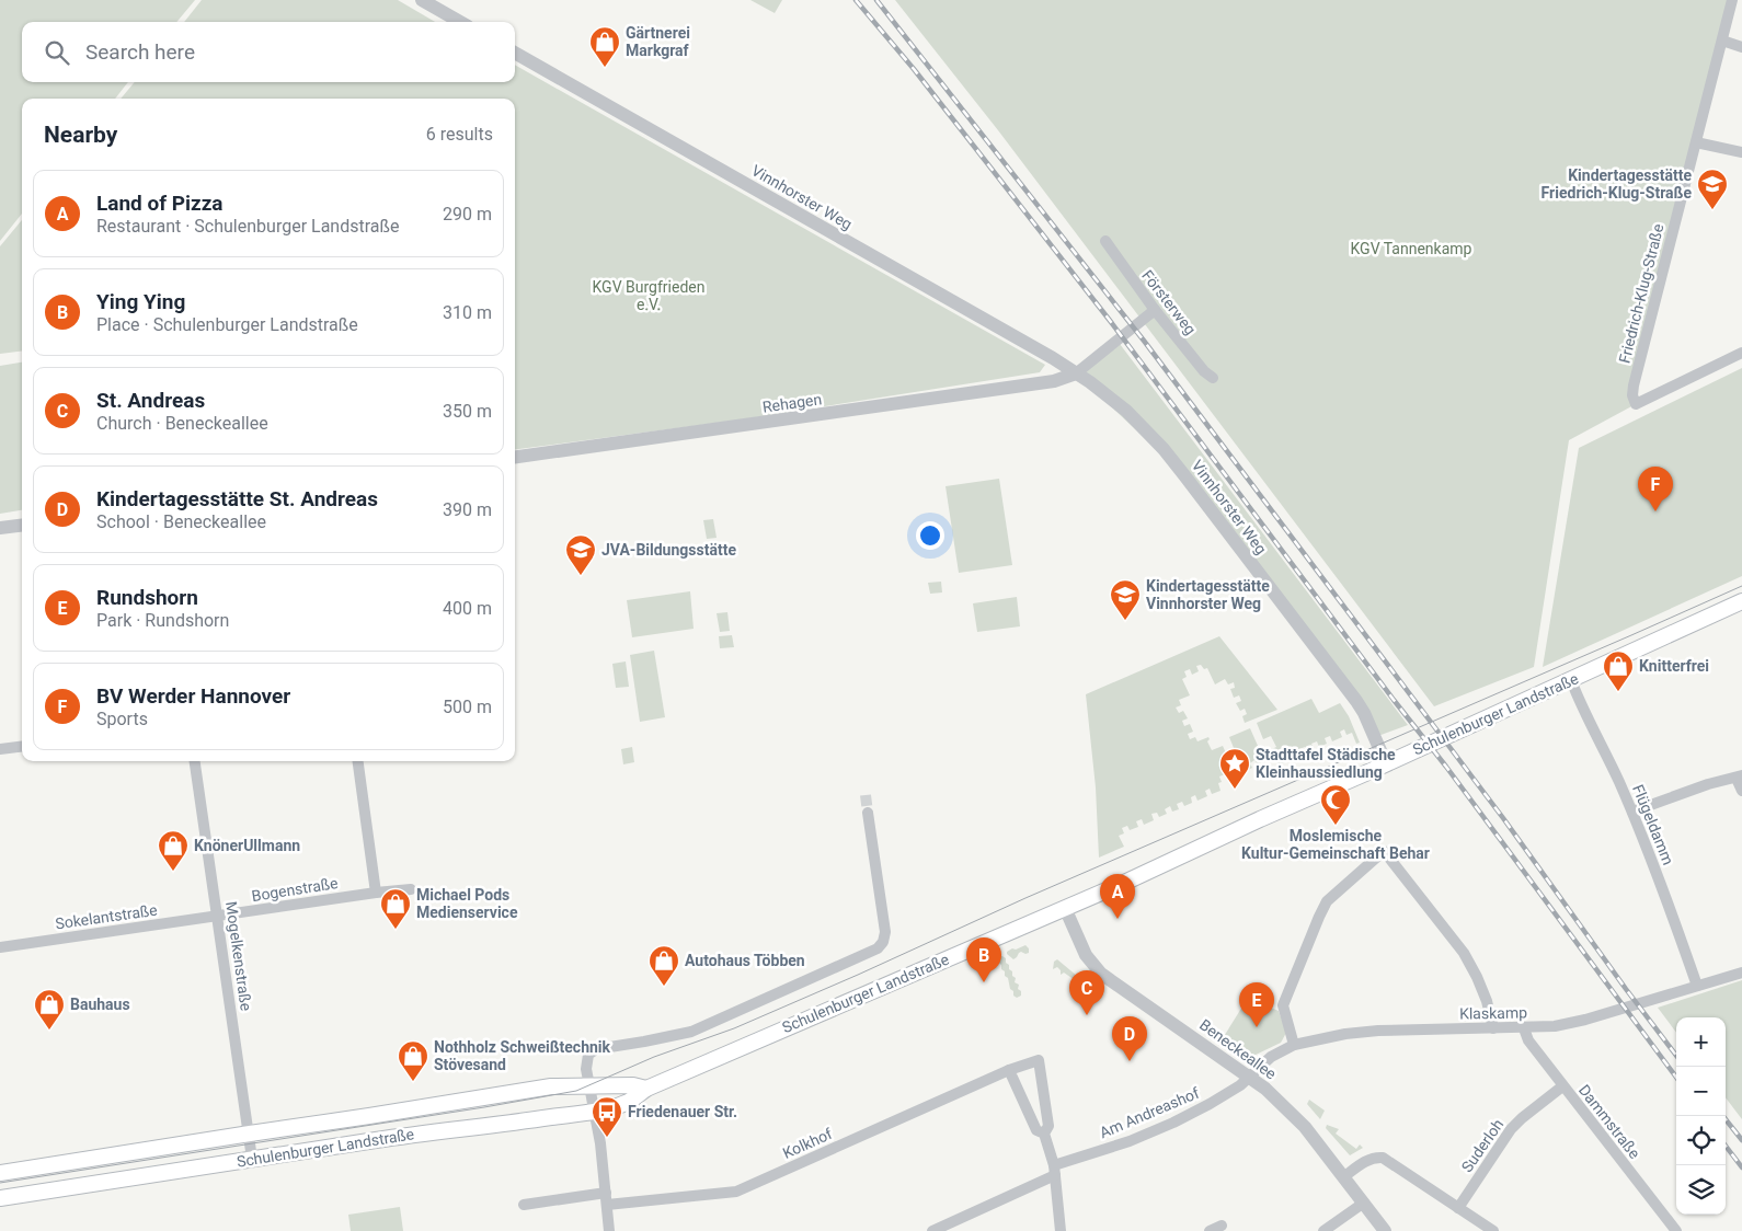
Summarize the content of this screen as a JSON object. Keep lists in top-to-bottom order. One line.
{"streets":{"main road":["Schulenburger Landstraße"],"street":["Vinnhorster Weg","Friedrich-Klug-Straße","Försterweg","Rehagen","Flügeldamm","Bogenstraße","Sokelantstraße","Mogelkenstraße","Klaskamp","Beneckeallee","Am Andreashof","Dammstraße","Kolkhof","Suderloh"]},"crossings":[["Vinnhorster Weg","Rehagen"],["Vinnhorster Weg","Schulenburger Landstraße"],["Schulenburger Landstraße","Flügeldamm"],["Schulenburger Landstraße","Mogelkenstraße"],["Schulenburger Landstraße","Beneckeallee"],["Flügeldamm","Klaskamp"],["Bogenstraße","Sokelantstraße"],["Bogenstraße","Mogelkenstraße"],["Sokelantstraße","Mogelkenstraße"],["Klaskamp","Beneckeallee"],["Klaskamp","Am Andreashof"],["Klaskamp","Dammstraße"],["Beneckeallee","Am Andreashof"],["Dammstraße","Suderloh"]],"parks":["KGV Tannenkamp","KGV Burgfrieden e.V."],"places":{"shop":["Gärtnerei Markgraf","Knitterfrei","KnönerUllmann","Michael Pods Medienservice","Autohaus Többen","Bauhaus","Nothholz Schweißtechnik Stövesand"],"school or university":["Kindertagesstätte Friedrich-Klug-Straße","JVA-Bildungsstätte","Kindertagesstätte Vinnhorster Weg"],"place":["Stadttafel Städische Kleinhaussiedlung"],"mosque":["Moslemische Kultur-Gemeinschaft Behar"],"bus stop":["Friedenauer Str."]},"page":{"search":"Search here","heading":["Nearby","6 results"],"list":[{"mark":"A","name":"Land of Pizza","note":"Restaurant · Schulenburger Landstraße","value":"290 m"},{"mark":"B","name":"Ying Ying","note":"Place · Schulenburger Landstraße","value":"310 m"},{"mark":"C","name":"St. Andreas","note":"Church · Beneckeallee","value":"350 m"},{"mark":"D","name":"Kindertagesstätte St. Andreas","note":"School · Beneckeallee","value":"390 m"},{"mark":"E","name":"Rundshorn","note":"Park · Rundshorn","value":"400 m"},{"mark":"F","name":"BV Werder Hannover","note":"Sports","value":"500 m"}],"pins":["F","A","B","C","E","D"],"map_buttons":["+","−"]}}
